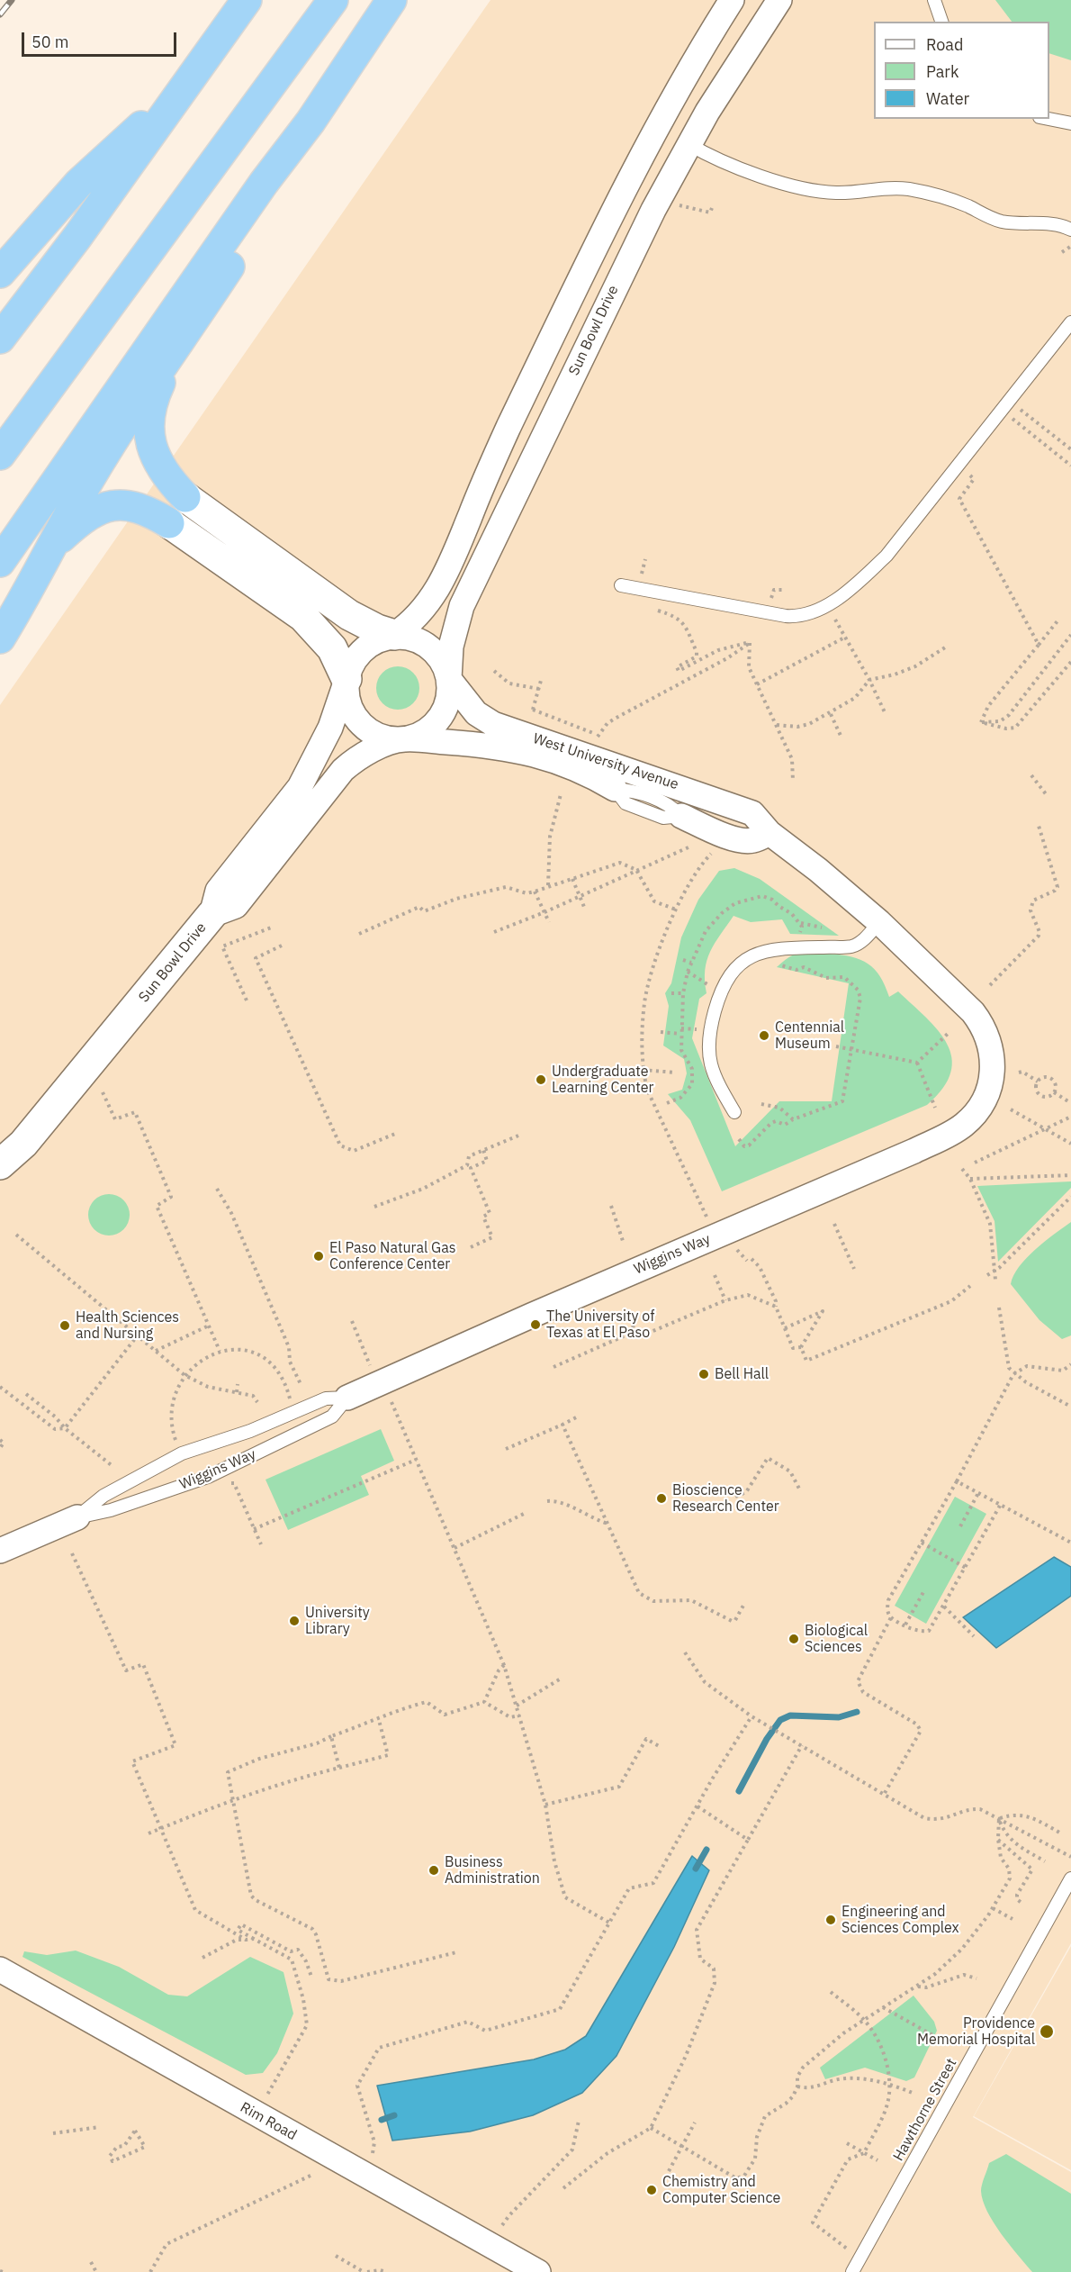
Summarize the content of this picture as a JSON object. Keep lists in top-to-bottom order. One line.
{"streets":{"street":["Sun Bowl Drive","West University Avenue","Wiggins Way","Rim Road"],"lane":["Hawthorne Street"]},"crossings":[["Sun Bowl Drive","West University Avenue"],["West University Avenue","Wiggins Way"]],"places":["Centennial Museum","Undergraduate Learning Center","El Paso Natural Gas Conference Center","The University of Texas at El Paso","Health Sciences and Nursing","Bell Hall","Bioscience Research Center","University Library","Biological Sciences","Business Administration","Engineering and Sciences Complex","Providence Memorial Hospital","Chemistry and Computer Science"],"legend":["Road","Park","Water"],"scale_bar":"50 m"}
